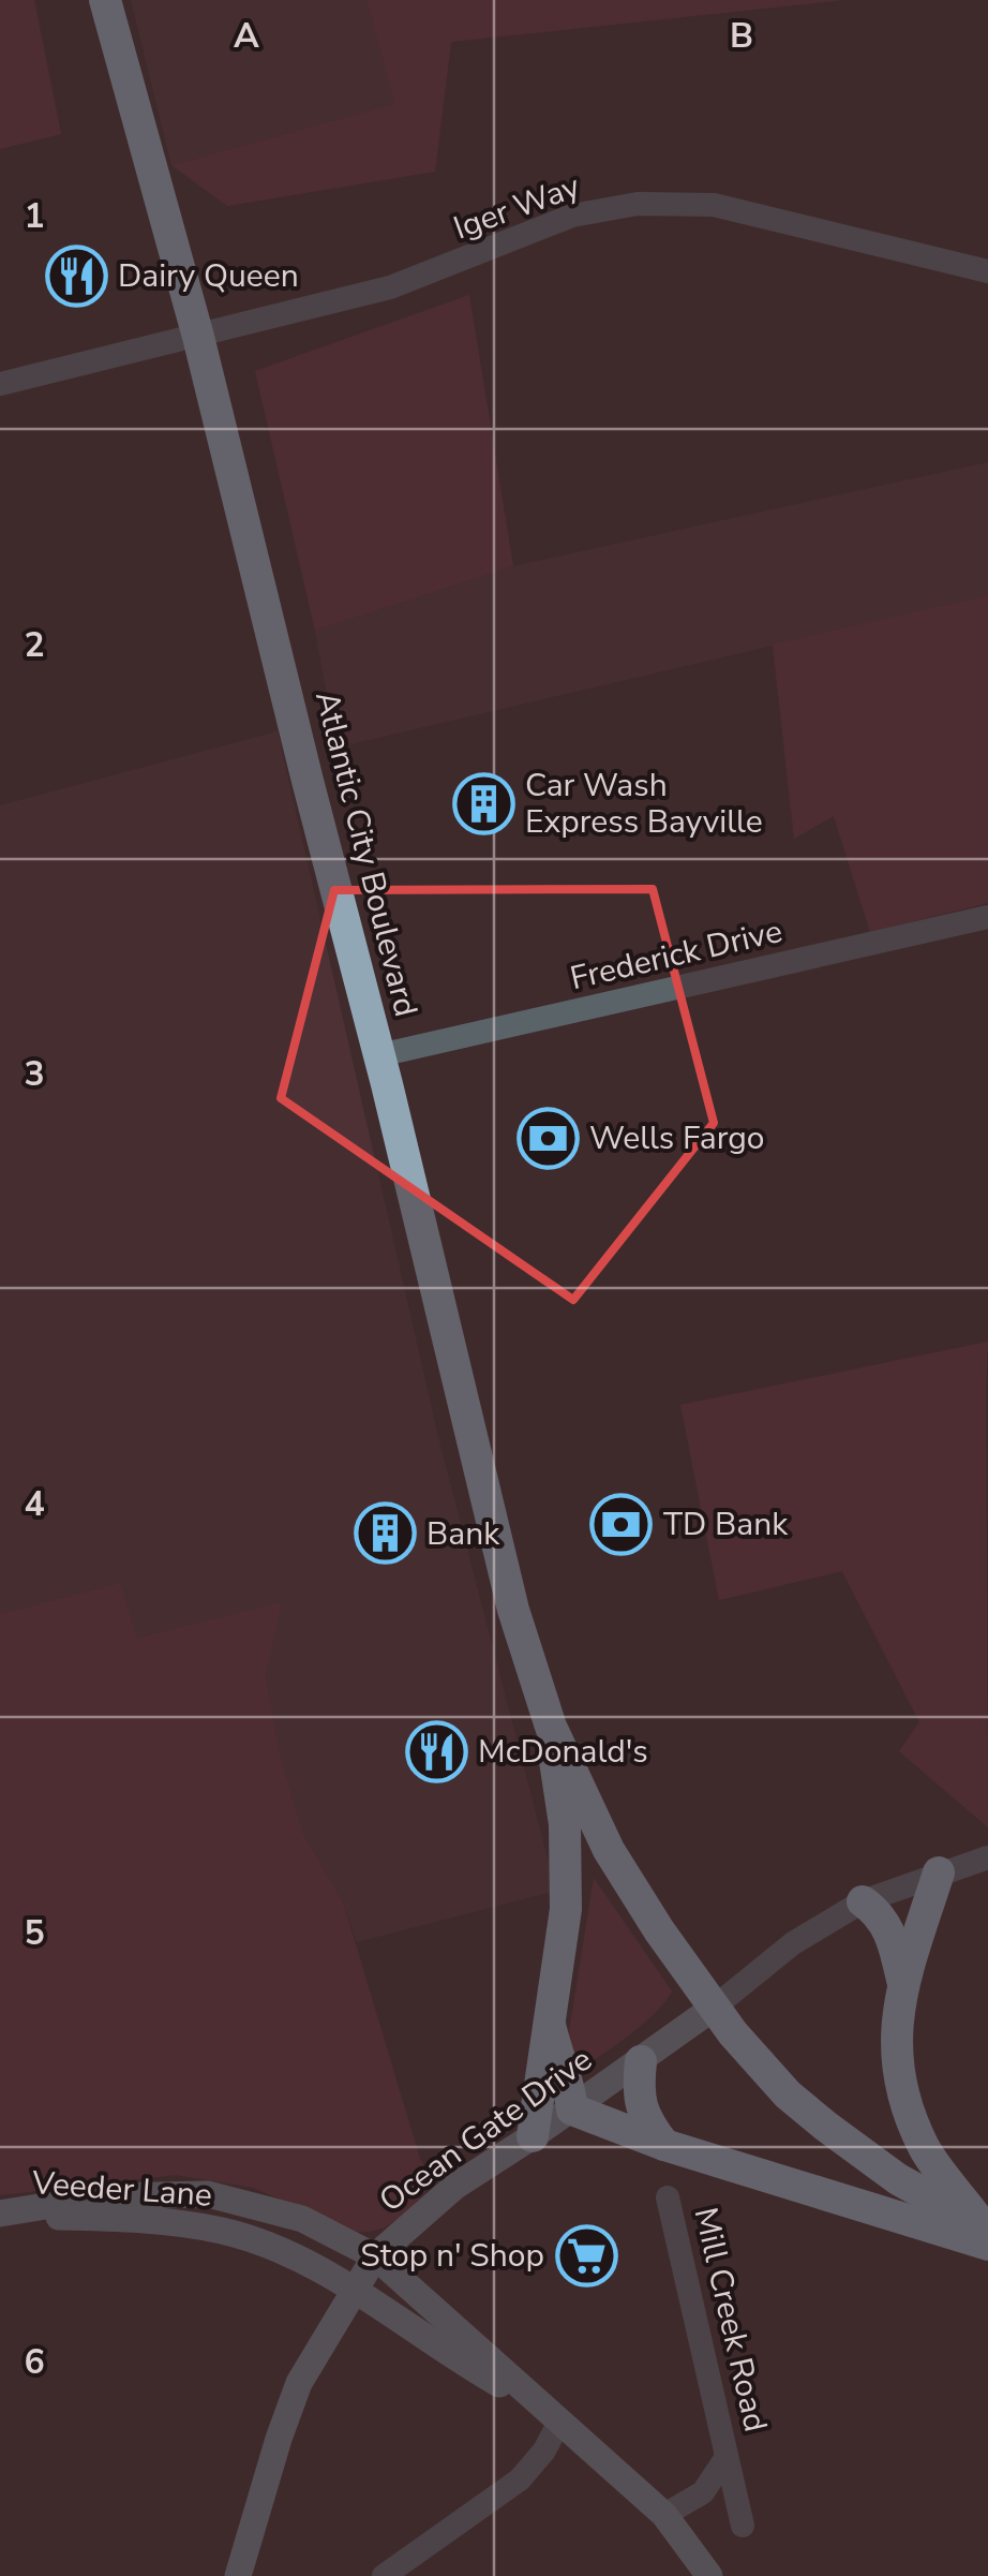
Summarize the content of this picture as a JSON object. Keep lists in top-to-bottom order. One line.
{"streets":{"highway":["Atlantic City Boulevard"],"street":["Iger Way","Frederick Drive","Ocean Gate Drive","Veeder Lane","Mill Creek Road"]},"crossings":[["Iger Way","Atlantic City Boulevard"],["Atlantic City Boulevard","Frederick Drive"],["Ocean Gate Drive","Veeder Lane"]],"places":{"restaurant":["Dairy Queen","McDonald's"],"building":["Car Wash Express Bayville","Bank"],"bank":["Wells Fargo","TD Bank"],"supermarket":["Stop n' Shop"]},"grid":{"columns":["A","B"],"rows":["1","2","3","4","5","6"]}}
